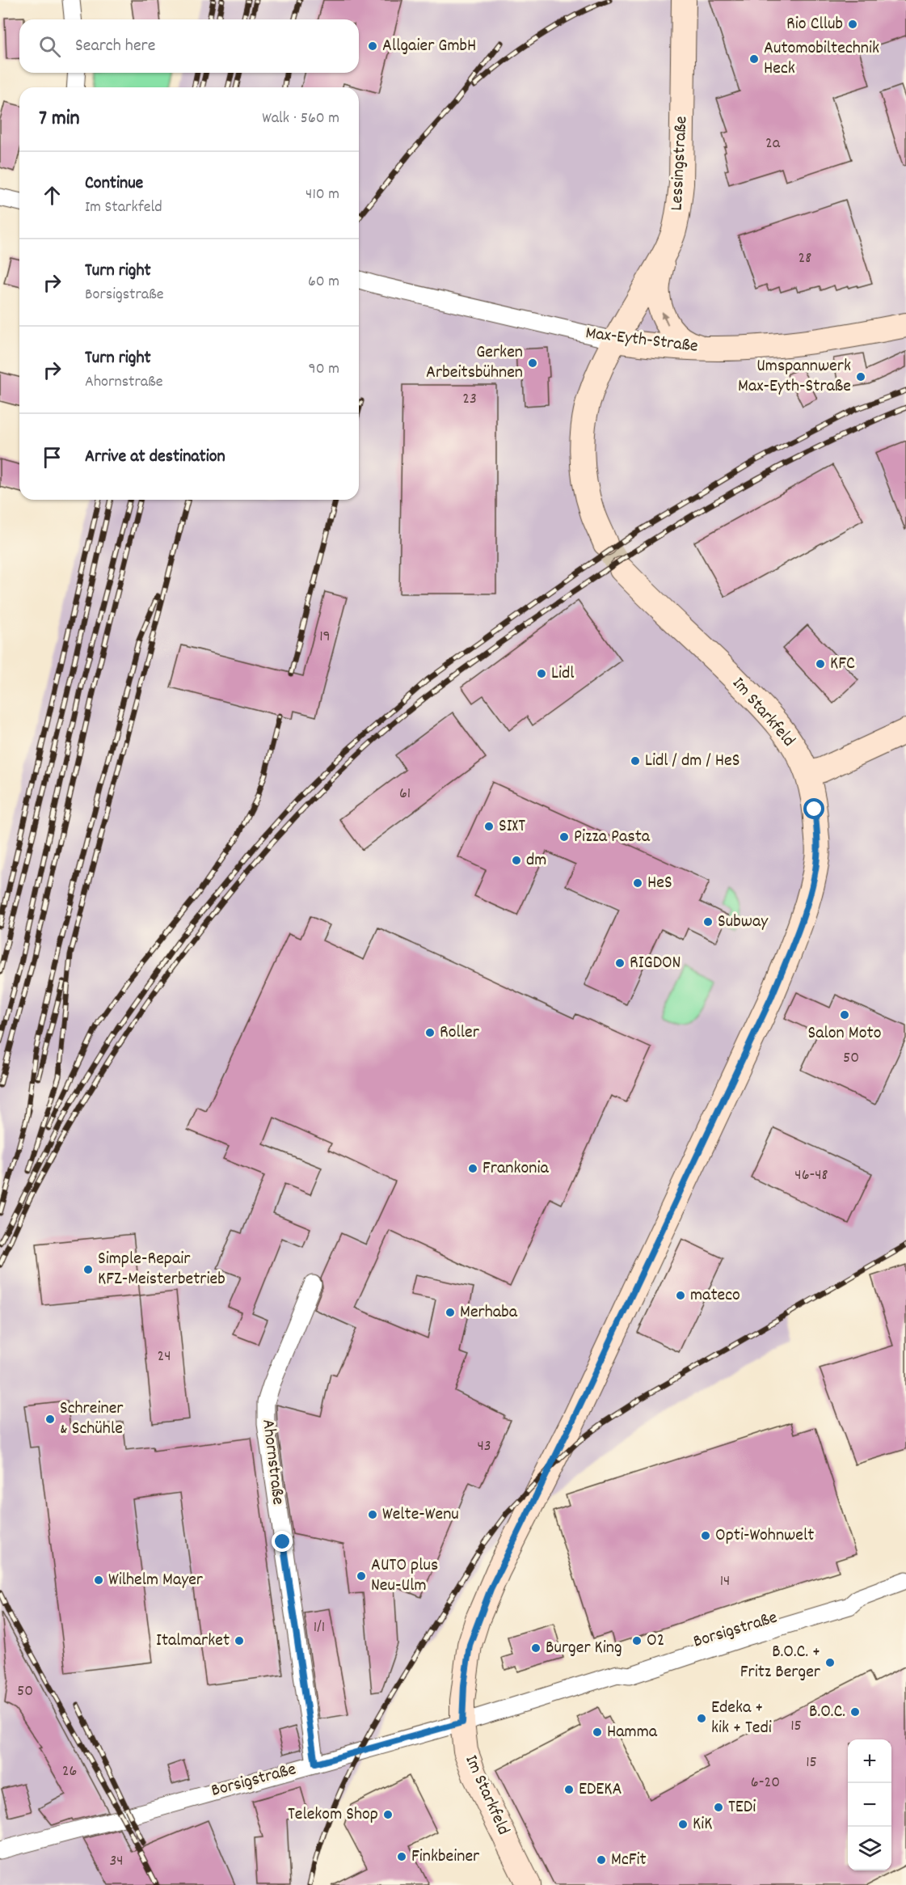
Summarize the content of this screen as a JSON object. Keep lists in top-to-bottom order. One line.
{"streets":{"main road":["Lessingstraße","Max-Eyth-Straße","Im Starkfeld"],"street":["Ahornstraße","Borsigstraße"]},"crossings":[["Lessingstraße","Max-Eyth-Straße"],["Im Starkfeld","Borsigstraße"],["Ahornstraße","Borsigstraße"]],"places":["Rio Cllub","Allgaier GmbH","Automobiltechnik Heck","Gerken Arbeitsbühnen","Umspannwerk Max-Eyth-Straße","KFC","Lidl","Lidl / dm / HeS","SIXT","Pizza Pasta","dm","HeS","Subway","RIGDON","Salon Moto","Roller","Frankonia","Simple-Repair KFZ-Meisterbetrieb","mateco","Merhaba","Schreiner & Schühle","Welte-Wenu","Opti-Wohnwelt","AUTO plus Neu-Ulm","Wilhelm Mayer","Italmarket","O2","Burger King","B.O.C. + Fritz Berger","B.O.C.","Edeka + kik + Tedi","Hamma","EDEKA","TEDi","Telekom Shop","KiK","Finkbeiner","McFit"],"house_numbers":["2a","28","23","19","61","50","46-48","24","43","14","1/1","50","15","15","26","6-20","34"],"page":{"search":"Search here","heading":["7 min","Walk · 560 m"],"list":[["Continue","Im Starkfeld","410 m"],["Turn right","Borsigstraße","60 m"],["Turn right","Ahornstraße","90 m"],"Arrive at destination"],"map_buttons":["+","−"]}}
